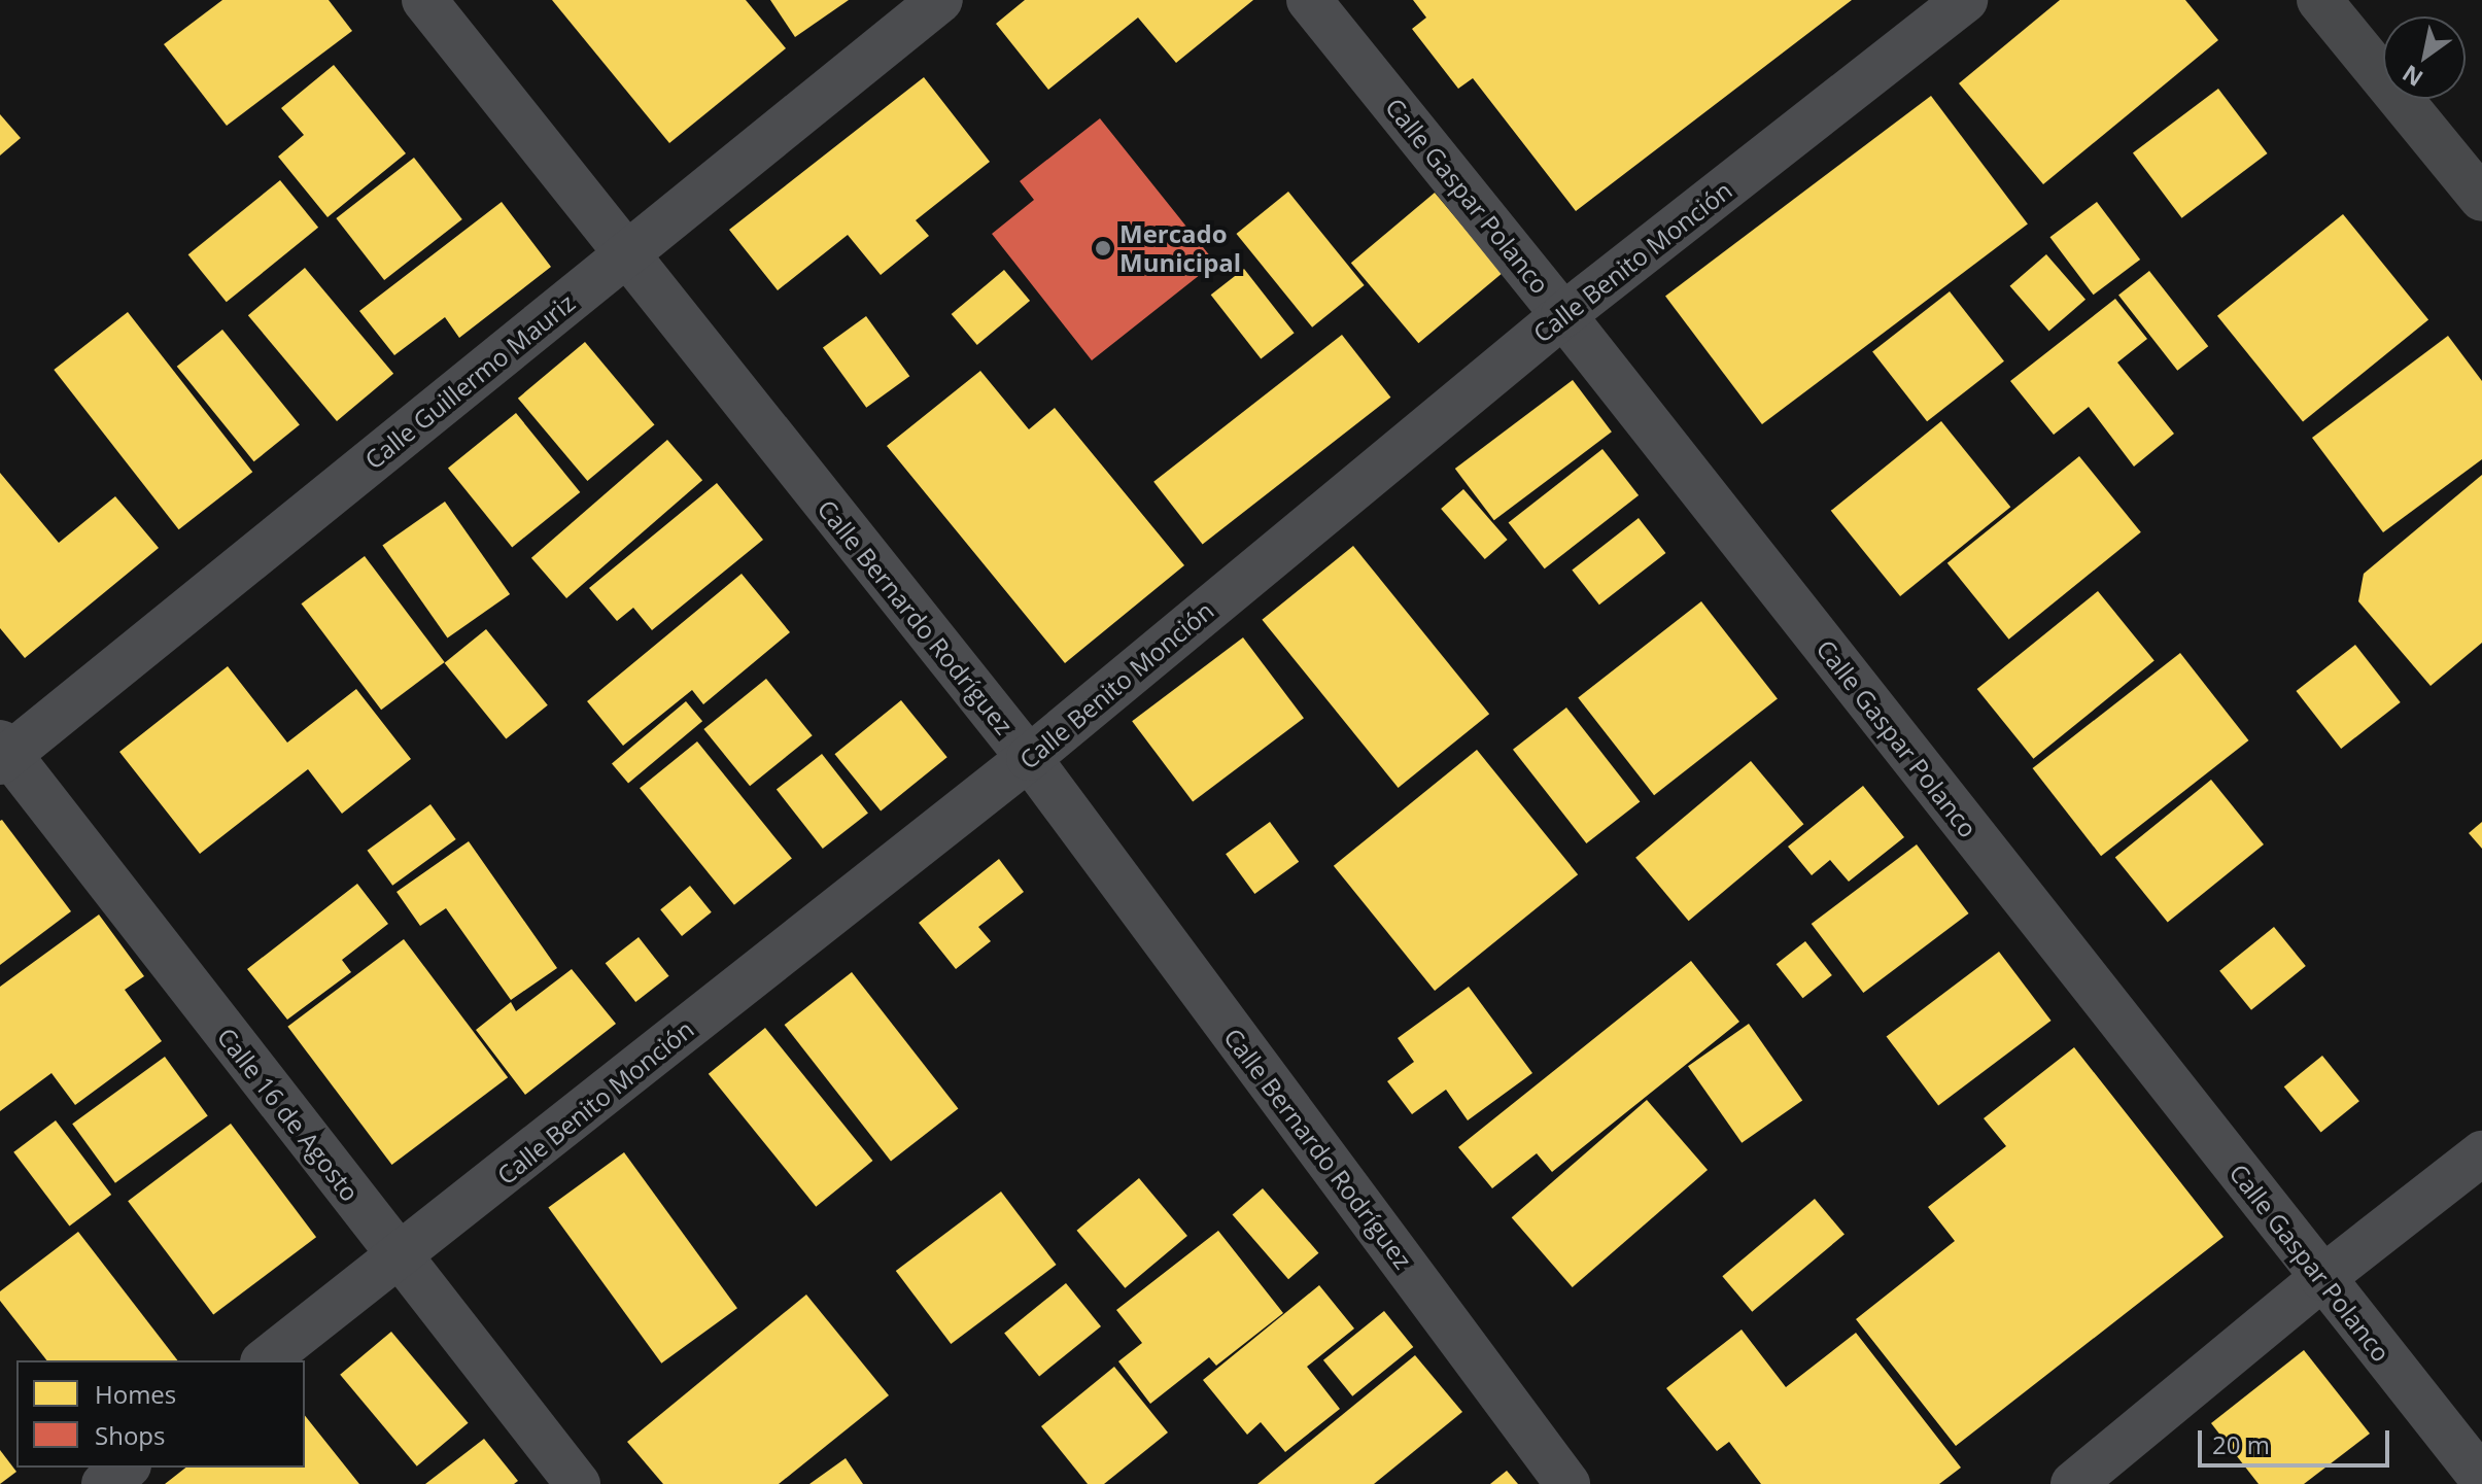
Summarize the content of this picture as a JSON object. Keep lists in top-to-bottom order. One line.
{"streets":{"street":["Calle Gaspar Polanco","Calle Benito Monción","Calle Guillermo Mauriz","Calle Bernardo Rodríguez","Calle 16 de Agosto"]},"crossings":[["Calle Gaspar Polanco","Calle Benito Monción"],["Calle Benito Monción","Calle Bernardo Rodríguez"],["Calle Benito Monción","Calle 16 de Agosto"],["Calle Guillermo Mauriz","Calle Bernardo Rodríguez"],["Calle Guillermo Mauriz","Calle 16 de Agosto"]],"places":["Mercado Municipal"],"legend":["Homes","Shops"],"scale_bar":"20 m","north":"bottom left"}
